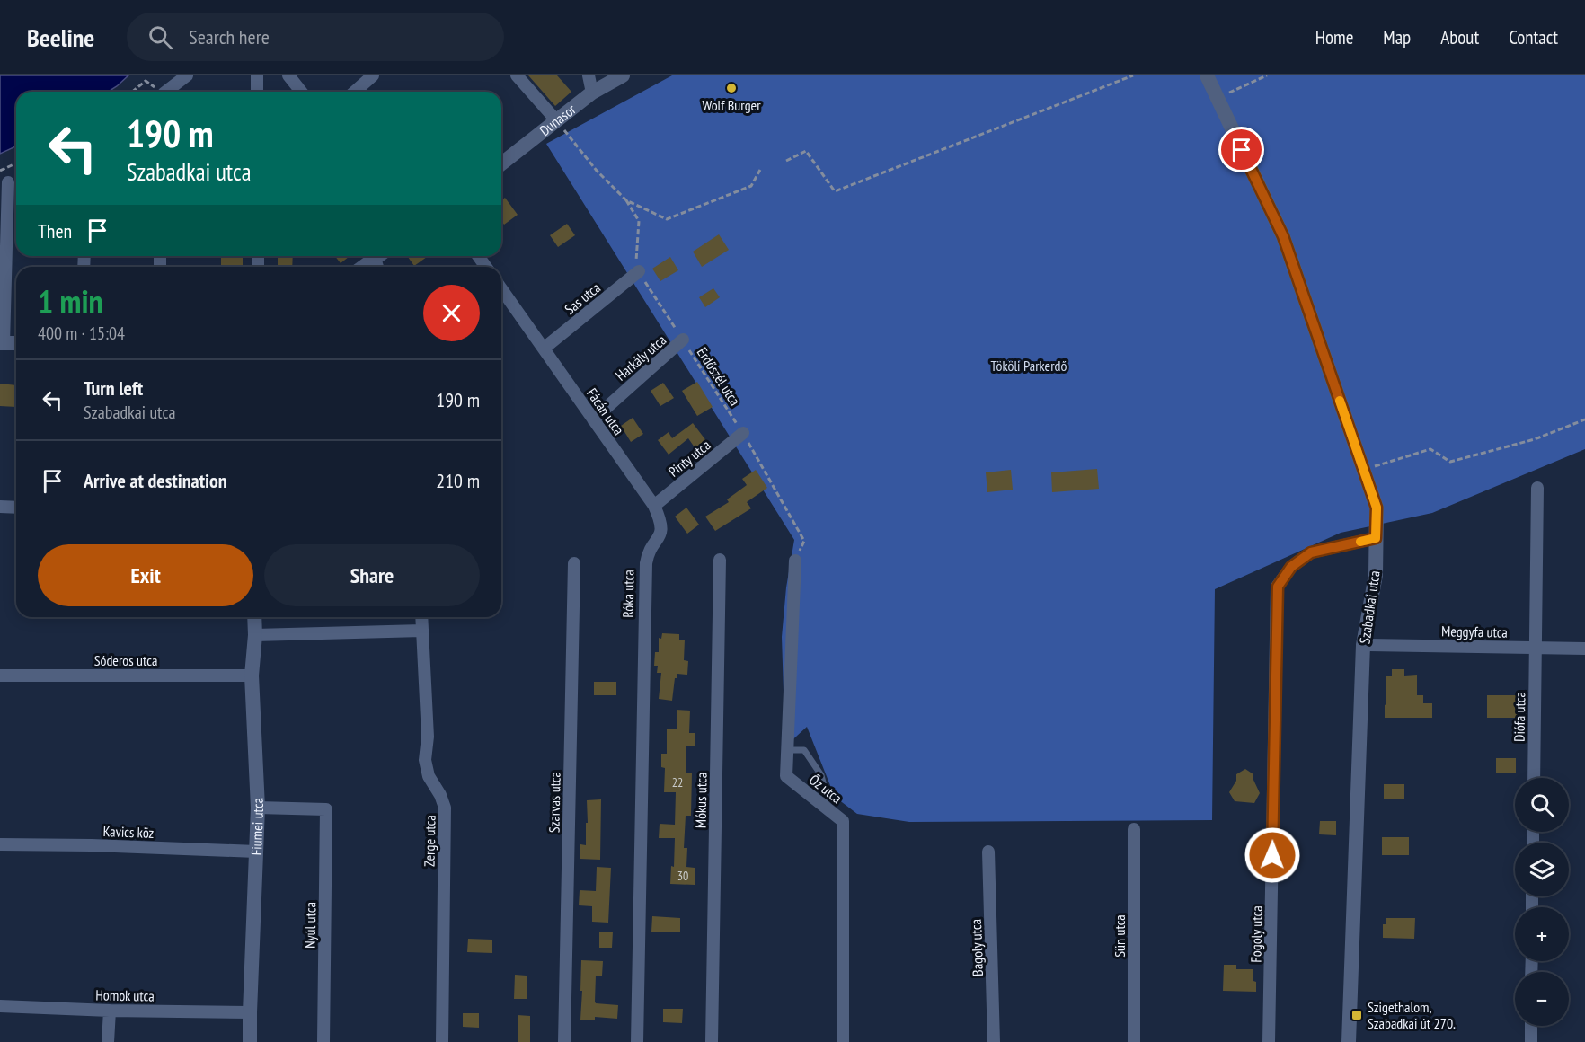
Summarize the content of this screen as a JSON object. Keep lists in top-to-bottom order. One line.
{"streets":{"street":["Dunasor","Sas utca","Harkály utca","Fácán utca","Pinty utca","Róka utca","Szabadkai utca","Meggyfa utca","Sóderos utca","Diófa utca","Őz utca","Mókus utca","Szarvas utca","Fiumei utca","Kavics köz","Zerge utca","Nyúl utca","Fogoly utca","Sün utca","Bagoly utca","Homok utca"],"path":["Erdőszél utca"]},"crossings":[["Sas utca","Erdőszél utca"],["Sas utca","Fácán utca"],["Harkály utca","Erdőszél utca"],["Harkály utca","Fácán utca"],["Erdőszél utca","Pinty utca"],["Erdőszél utca","Őz utca"],["Fácán utca","Pinty utca"],["Fácán utca","Róka utca"],["Szabadkai utca","Meggyfa utca"],["Szabadkai utca","Fogoly utca"],["Meggyfa utca","Diófa utca"],["Sóderos utca","Fiumei utca"],["Fiumei utca","Kavics köz"],["Fiumei utca","Nyúl utca"],["Fiumei utca","Homok utca"]],"parks":["Tököli Parkerdő"],"places":{"other":["Wolf Burger"],"transit":["Szigethalom, Szabadkai út 270."]},"house_numbers":["22","30"],"page":{"header":"Beeline","search":"Search here","nav":["Home","Map","About","Contact"],"turn":["190 m","Szabadkai utca"],"then":"Then","heading":["1 min","400 m · 15:04"],"list":[{"name":"Turn left","note":"Szabadkai utca","value":"190 m"},{"name":"Arrive at destination","value":"210 m"}],"buttons":["Exit","Share"],"map_buttons":["+","−"]}}
